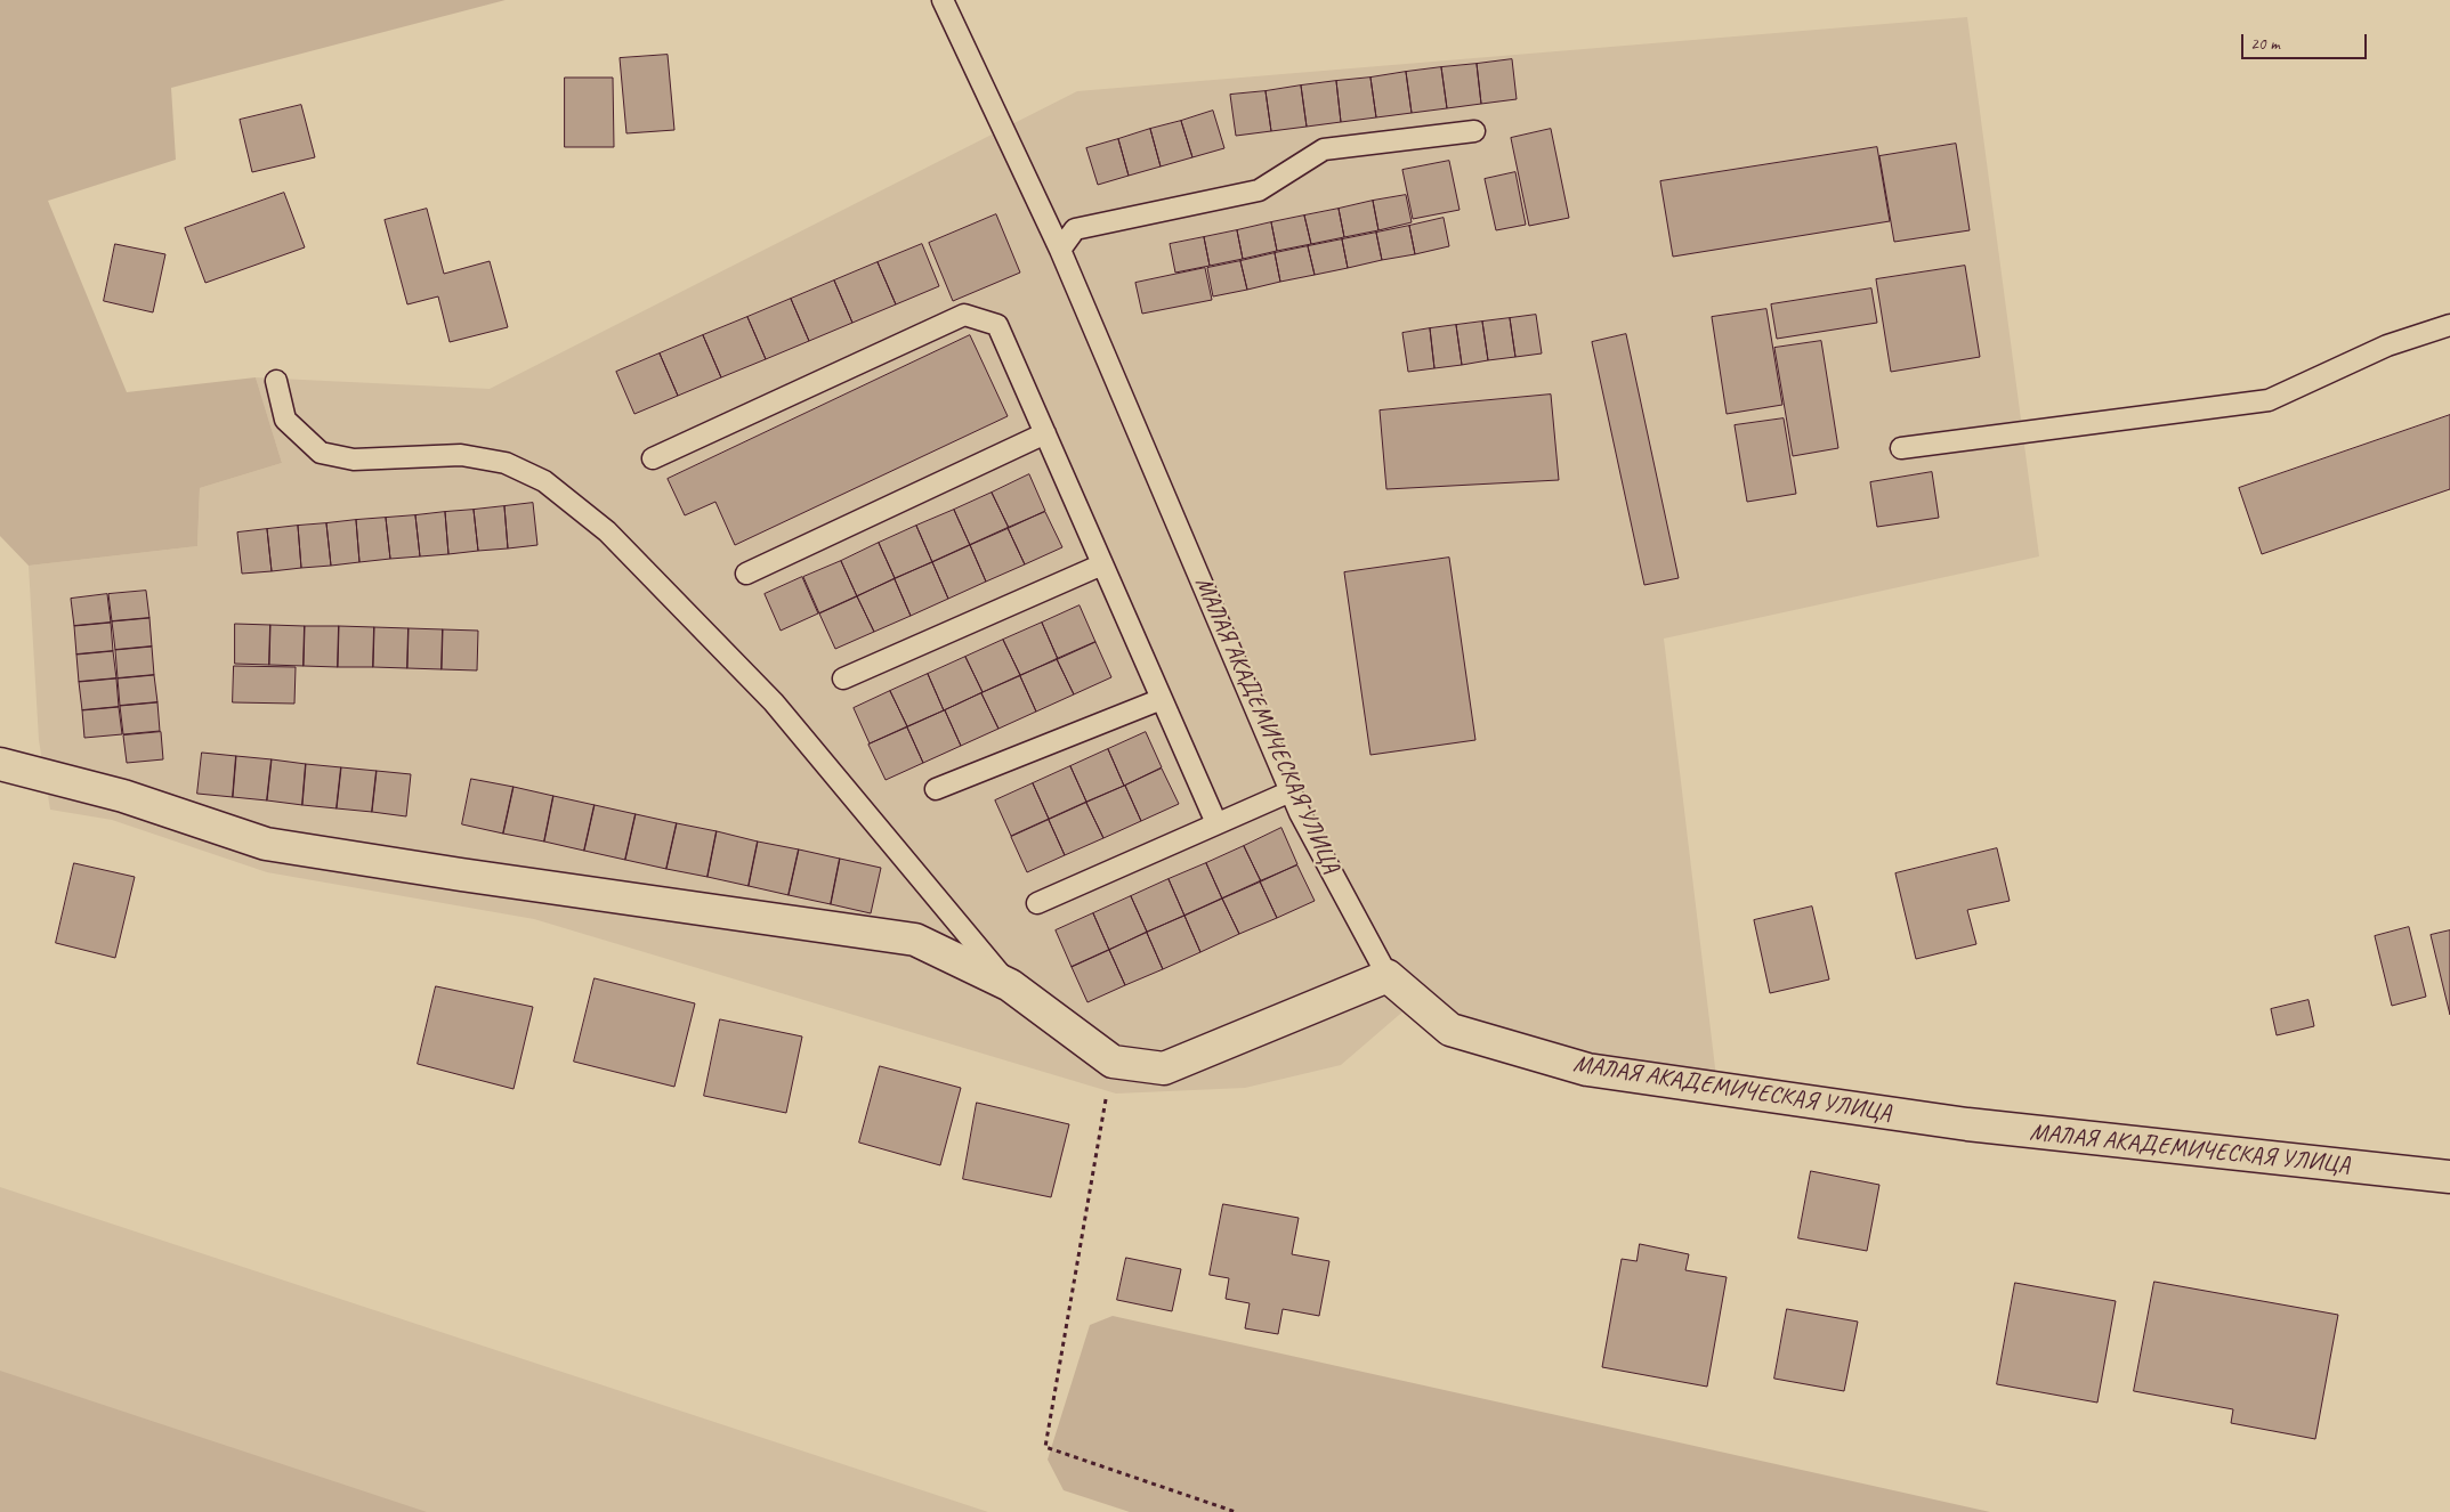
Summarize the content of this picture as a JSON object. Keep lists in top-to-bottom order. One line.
{"streets":{"street":["МАЛАЯ АКАДЕМИЧЕСКАЯ УЛИЦА"]},"scale_bar":"20 m"}
